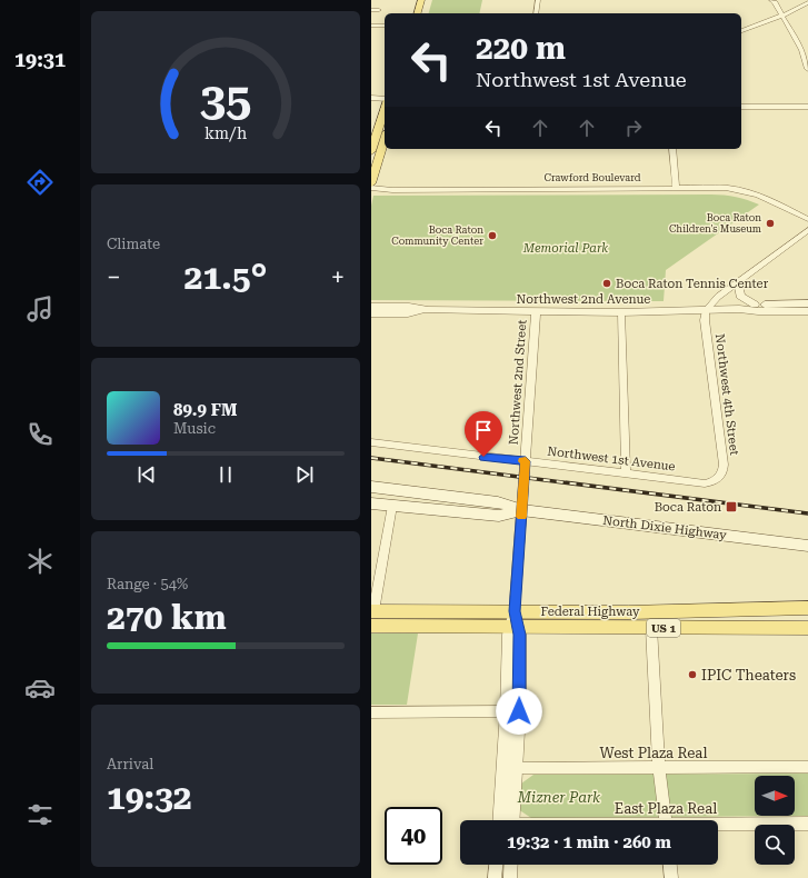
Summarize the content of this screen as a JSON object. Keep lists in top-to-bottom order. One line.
{"streets":{"main road":["North Dixie Highway","Federal Highway","US 1"],"street":["Crawford Boulevard","Northwest 2nd Avenue","Northwest 2nd Street","Northwest 4th Street","Northwest 1st Avenue","West Plaza Real","East Plaza Real"]},"crossings":[["Northwest 2nd Avenue","Northwest 2nd Street"],["Northwest 2nd Avenue","Northwest 4th Street"],["Northwest 2nd Street","Northwest 1st Avenue"],["Northwest 2nd Street","North Dixie Highway"],["Northwest 2nd Street","Federal Highway"],["Northwest 4th Street","Northwest 1st Avenue"]],"parks":["Memorial Park","Mizner Park"],"places":{"other":["Boca Raton Children's Museum","Boca Raton Community Center","Boca Raton Tennis Center","IPIC Theaters"],"transit":["Boca Raton"]},"north":"right","page":{"tabs":"19:31","turn":["220 m","Northwest 1st Avenue"],"tile":["Climate",["Range · 54%","270 km"],["Arrival","19:32"]],"heat":["−","21.5°","+"],"song":["89.9 FM","Music"],"limit":"40","trip":"19:32 · 1 min · 260 m","gauge":["35","km/h"]}}
